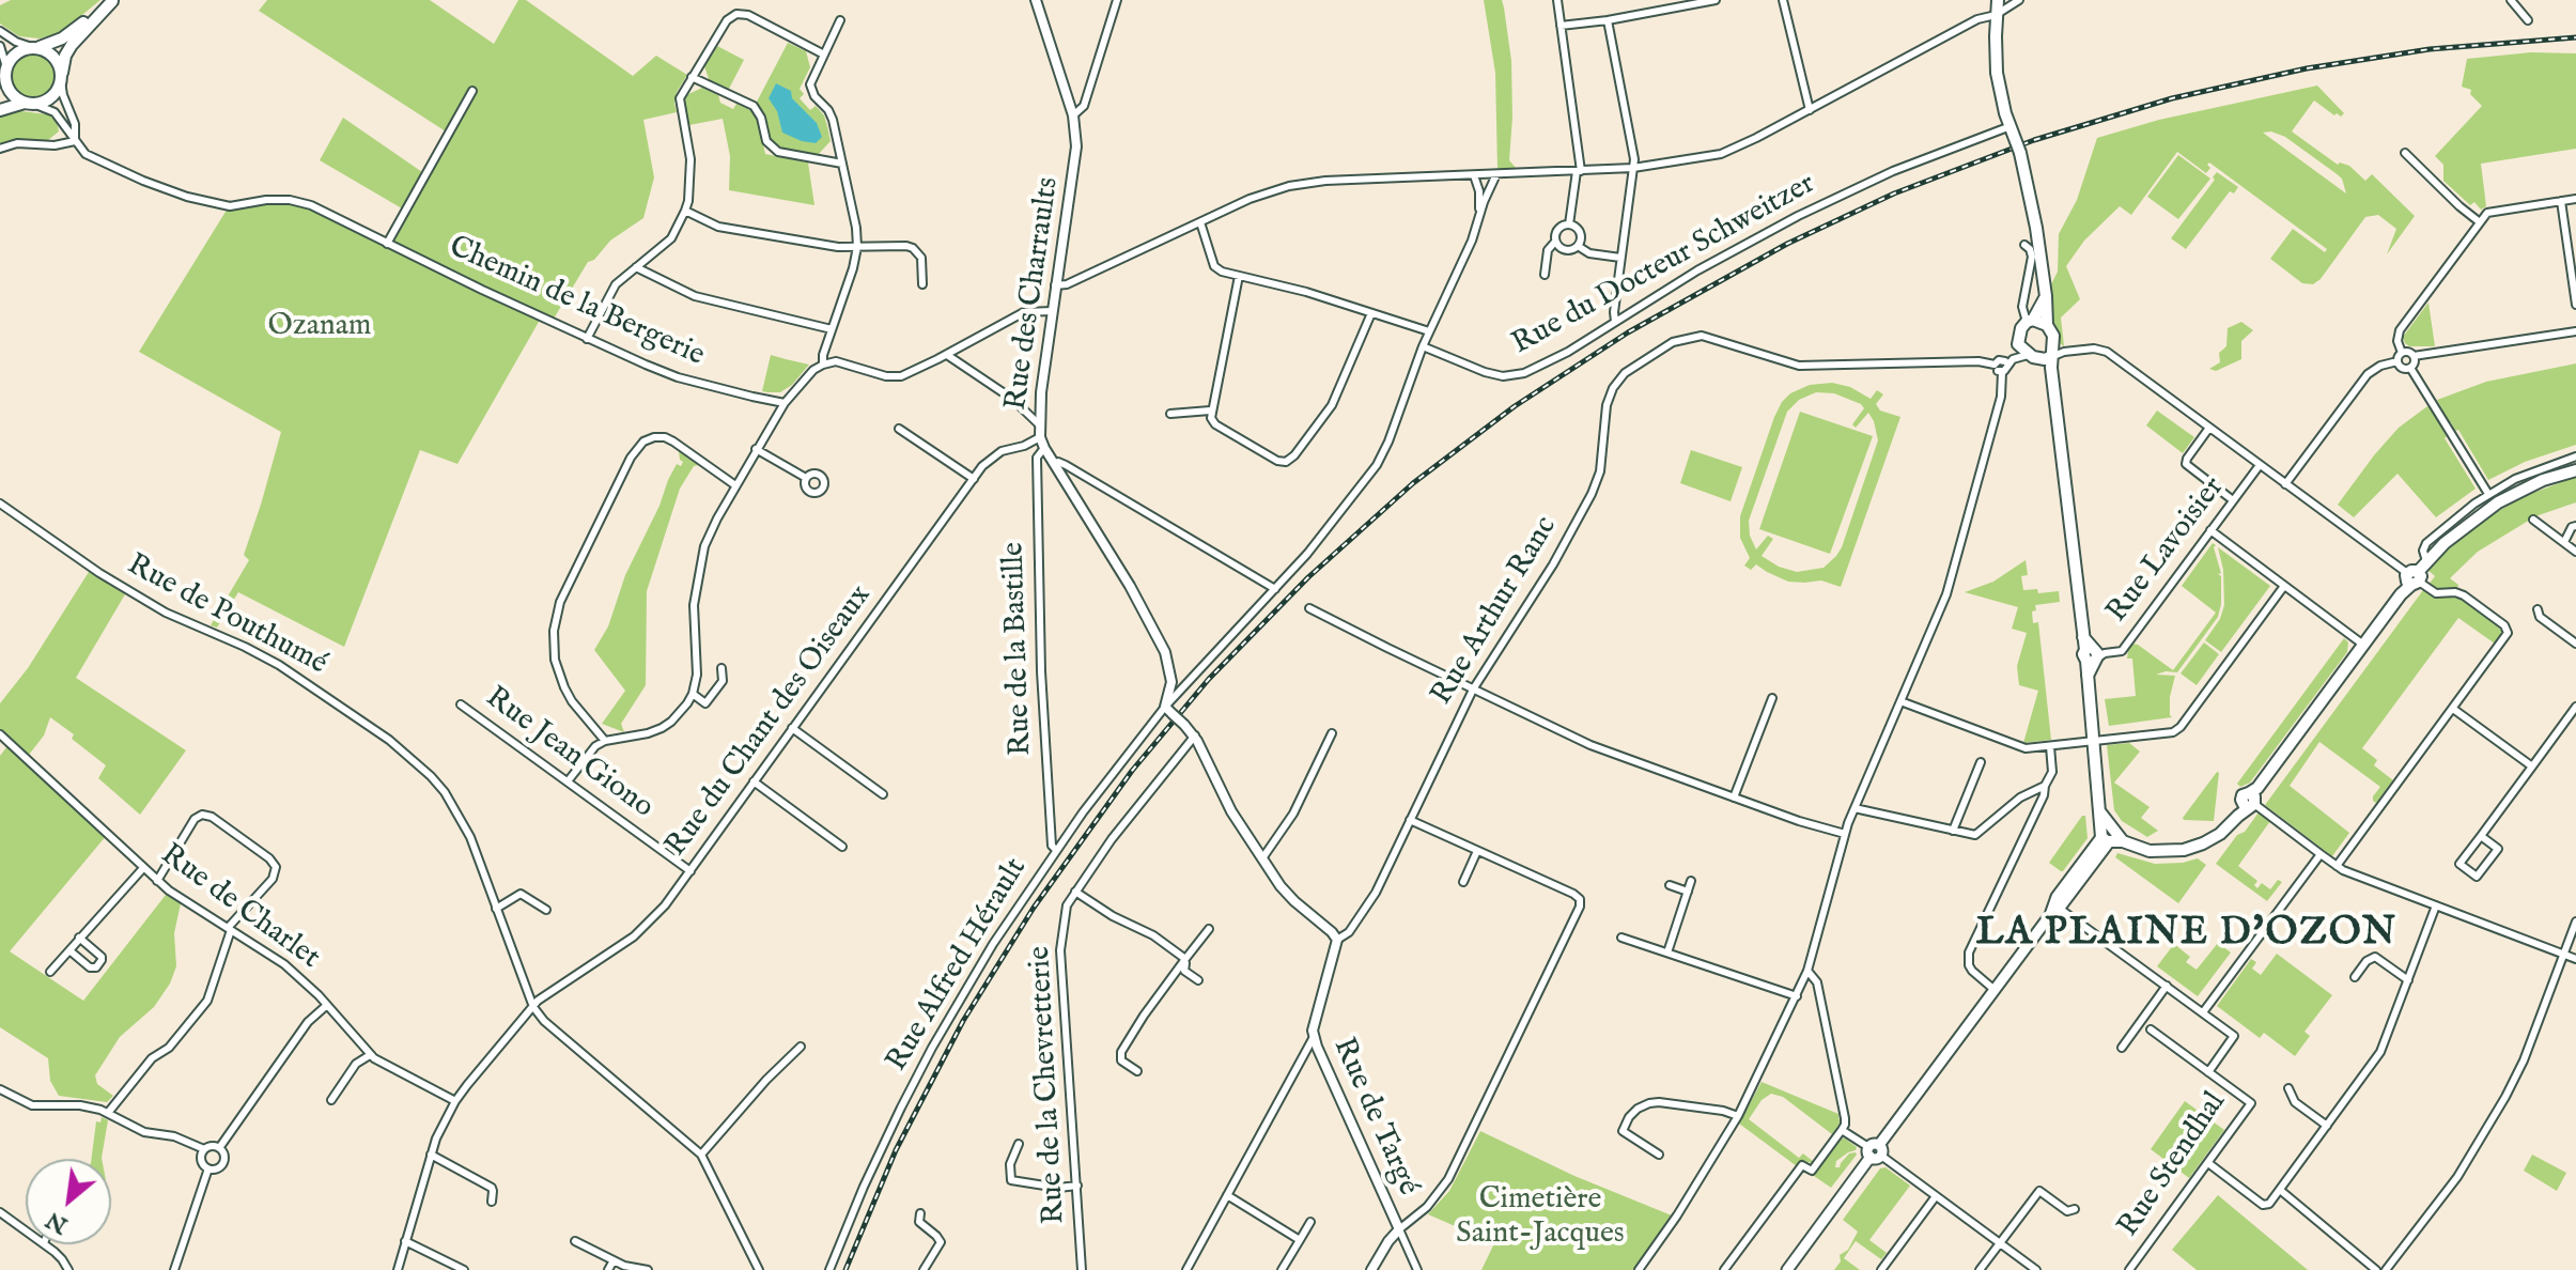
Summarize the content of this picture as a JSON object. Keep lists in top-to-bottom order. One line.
{"streets":{"street":["Rue du Docteur Schweitzer","Rue des Charraults","Chemin de la Bergerie","Rue Lavoisier","Rue Arthur Ranc","Rue de Pouthumé","Rue de la Bastille","Rue du Chant des Oiseaux","Rue Jean Giono","Rue de Charlet","Rue Alfred Hérault","Rue de la Chevretterie","Rue de Targé","Rue Stendhal"]},"crossings":[["Rue des Charraults","Rue de la Bastille"],["Rue des Charraults","Rue du Chant des Oiseaux"],["Rue Arthur Ranc","Rue de Targé"],["Rue de Pouthumé","Rue du Chant des Oiseaux"],["Rue de la Bastille","Rue Alfred Hérault"],["Rue du Chant des Oiseaux","Rue Jean Giono"],["Rue du Chant des Oiseaux","Rue de Charlet"]],"districts":["LA PLAINE D'OZON"],"parks":["Ozanam","Cimetière Saint-Jacques"],"north":"bottom left"}
